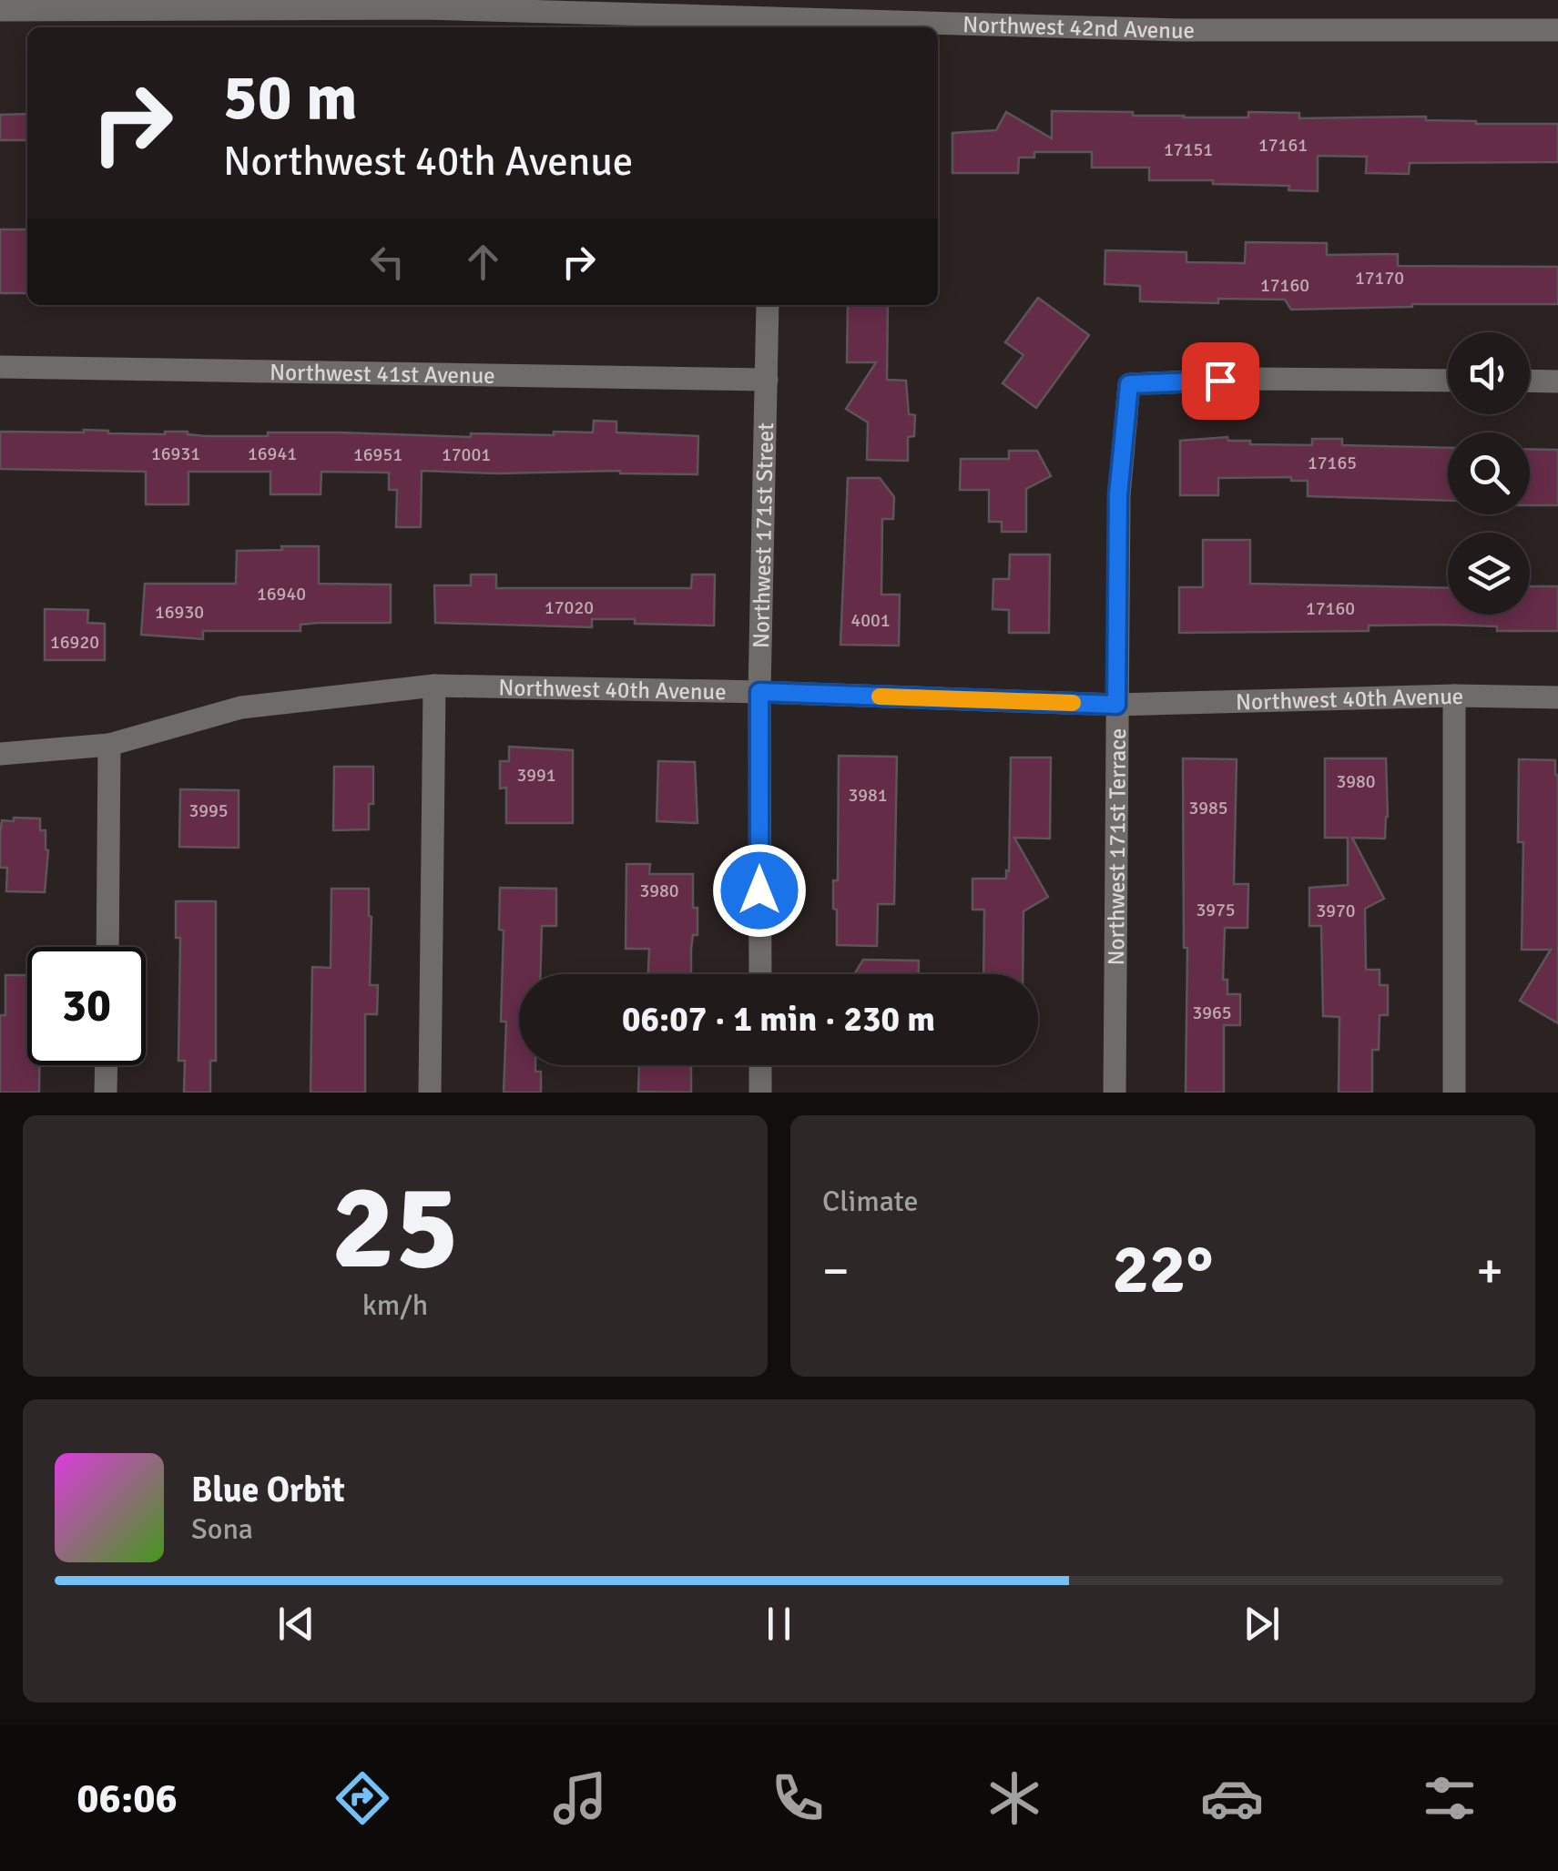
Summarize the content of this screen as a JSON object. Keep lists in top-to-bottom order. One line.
{"streets":{"street":["Northwest 42nd Avenue","Northwest 41st Avenue","Northwest 171st Street","Northwest 40th Avenue","Northwest 171st Terrace"]},"crossings":[["Northwest 41st Avenue","Northwest 171st Street"],["Northwest 171st Street","Northwest 40th Avenue"],["Northwest 40th Avenue","Northwest 171st Terrace"]],"house_numbers":["17161","17151","17170","17160","16931","16941","16951","17001","17165","16940","17020","17160","16930","4001","16920","3991","3980","3981","3985","3995","3980","3975","3970","3965"],"page":{"turn":["50 m","Northwest 40th Avenue"],"limit":"30","trip":"06:07 · 1 min · 230 m","tile":[["25","km/h"],"Climate"],"heat":["−","22°","+"],"song":["Blue Orbit","Sona"],"tabs":"06:06"}}
